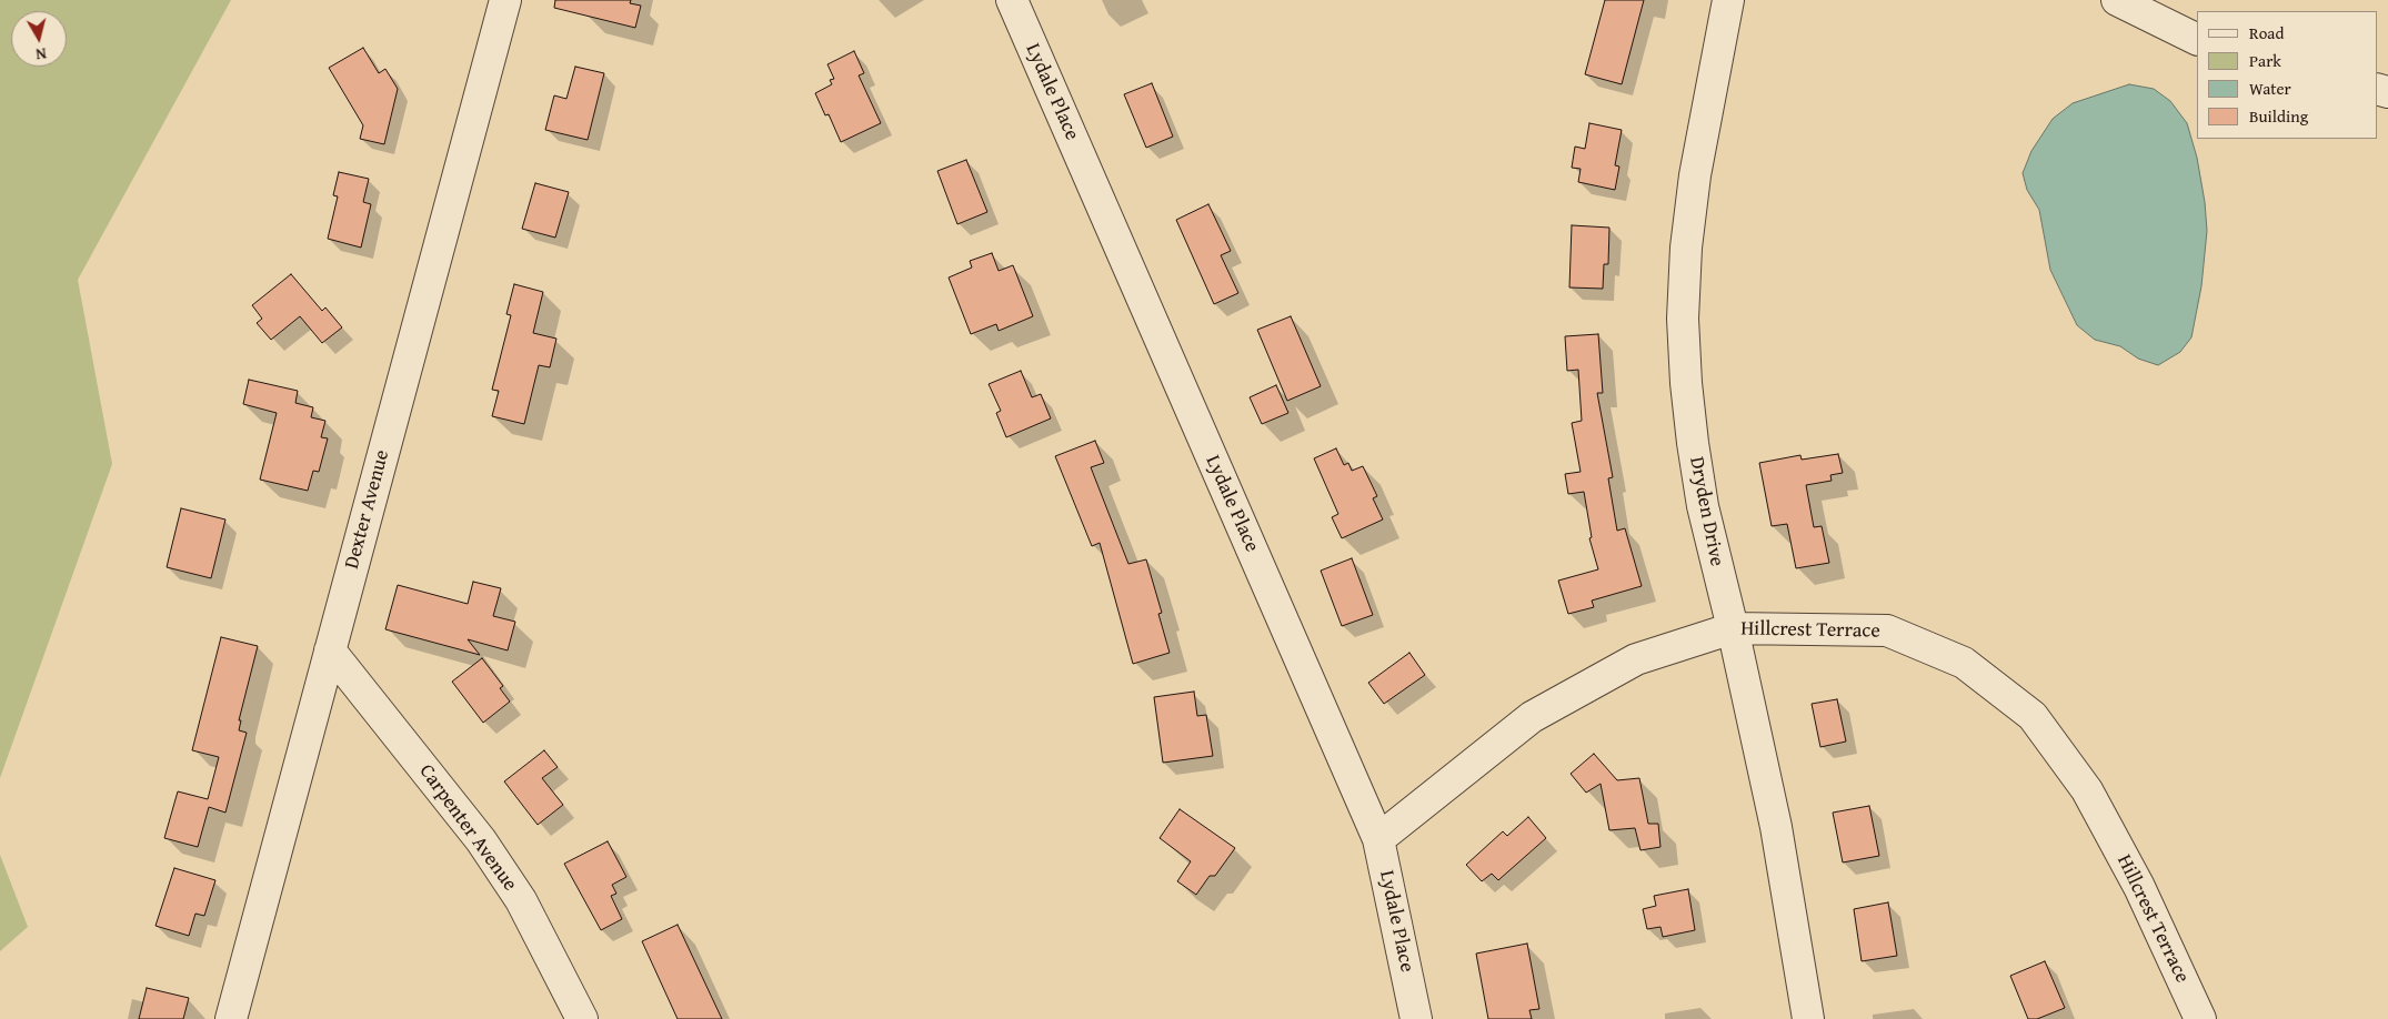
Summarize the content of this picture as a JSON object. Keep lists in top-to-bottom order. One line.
{"streets":{"street":["Lydale Place","Dexter Avenue","Dryden Drive","Hillcrest Terrace","Carpenter Avenue"]},"crossings":[["Lydale Place","Hillcrest Terrace"],["Dexter Avenue","Carpenter Avenue"],["Dryden Drive","Hillcrest Terrace"]],"legend":["Road","Park","Water","Building"],"north":"bottom"}
